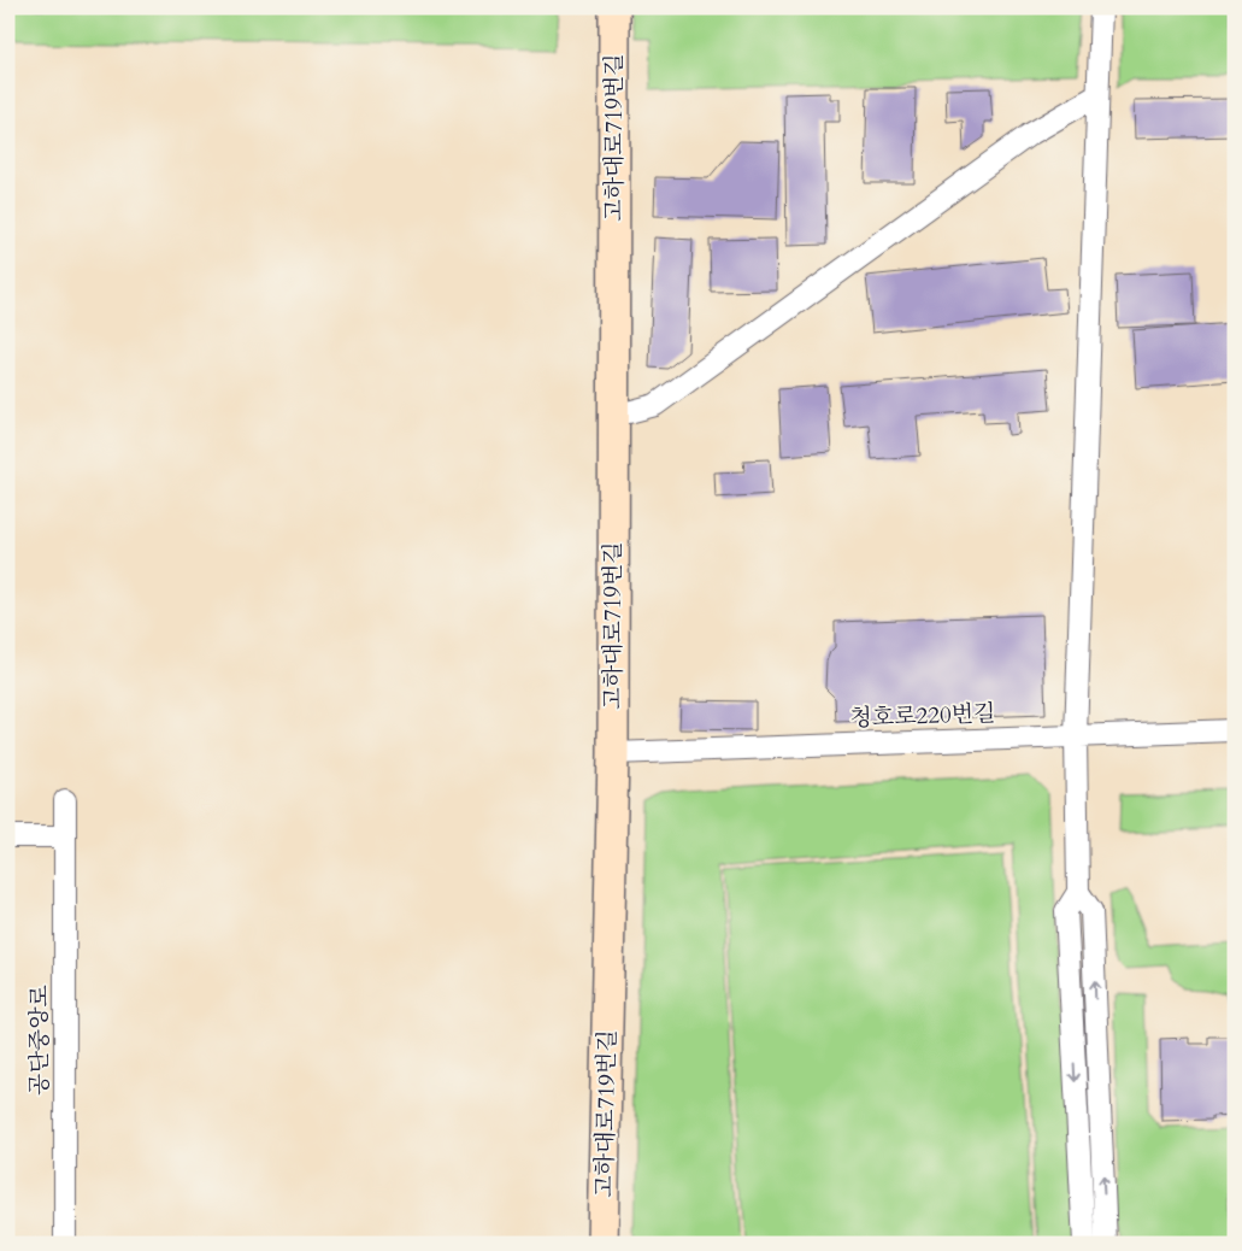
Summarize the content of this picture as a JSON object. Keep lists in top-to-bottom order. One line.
{"streets":{"street":["고하대로719번길","청호로220번길","공단중앙로"]},"crossings":[["고하대로719번길","청호로220번길"]]}
